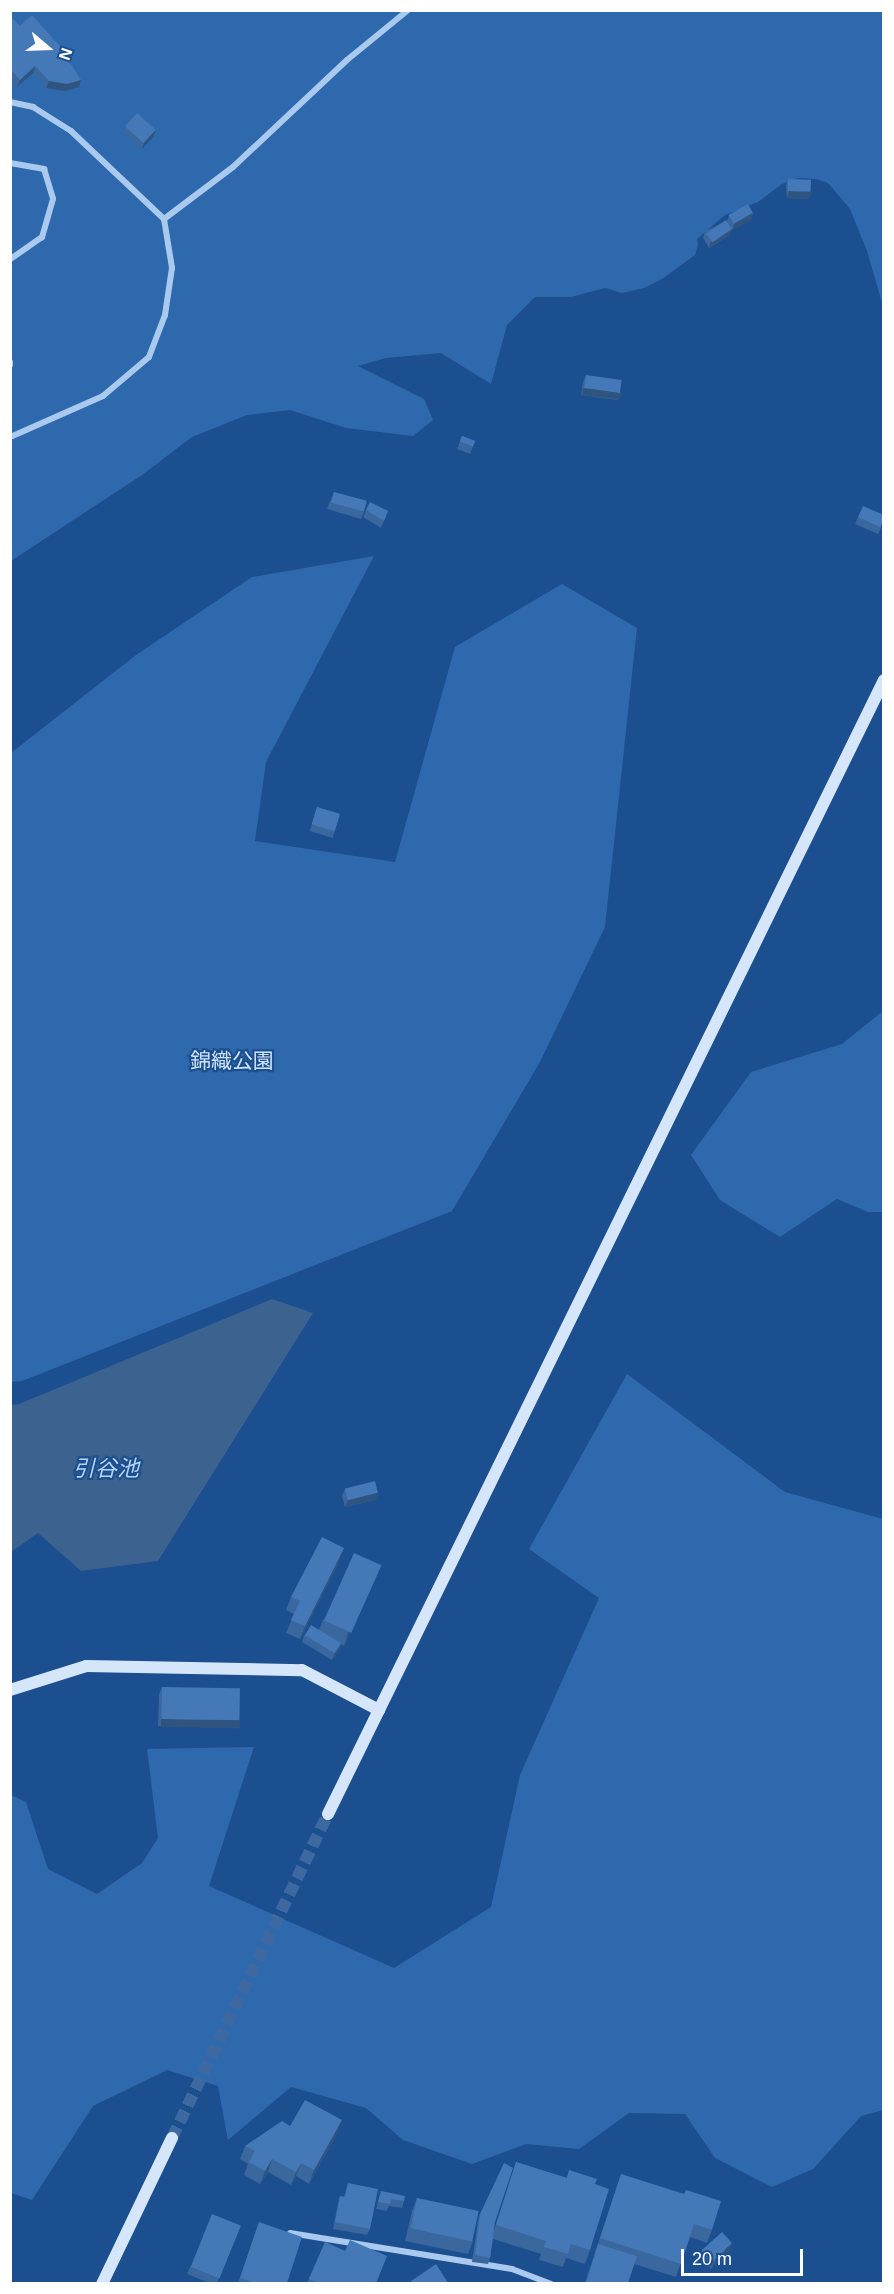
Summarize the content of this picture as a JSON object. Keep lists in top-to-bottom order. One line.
{"water":["引谷池"],"parks":["錦織公園"],"scale_bar":"20 m","north":"right"}
